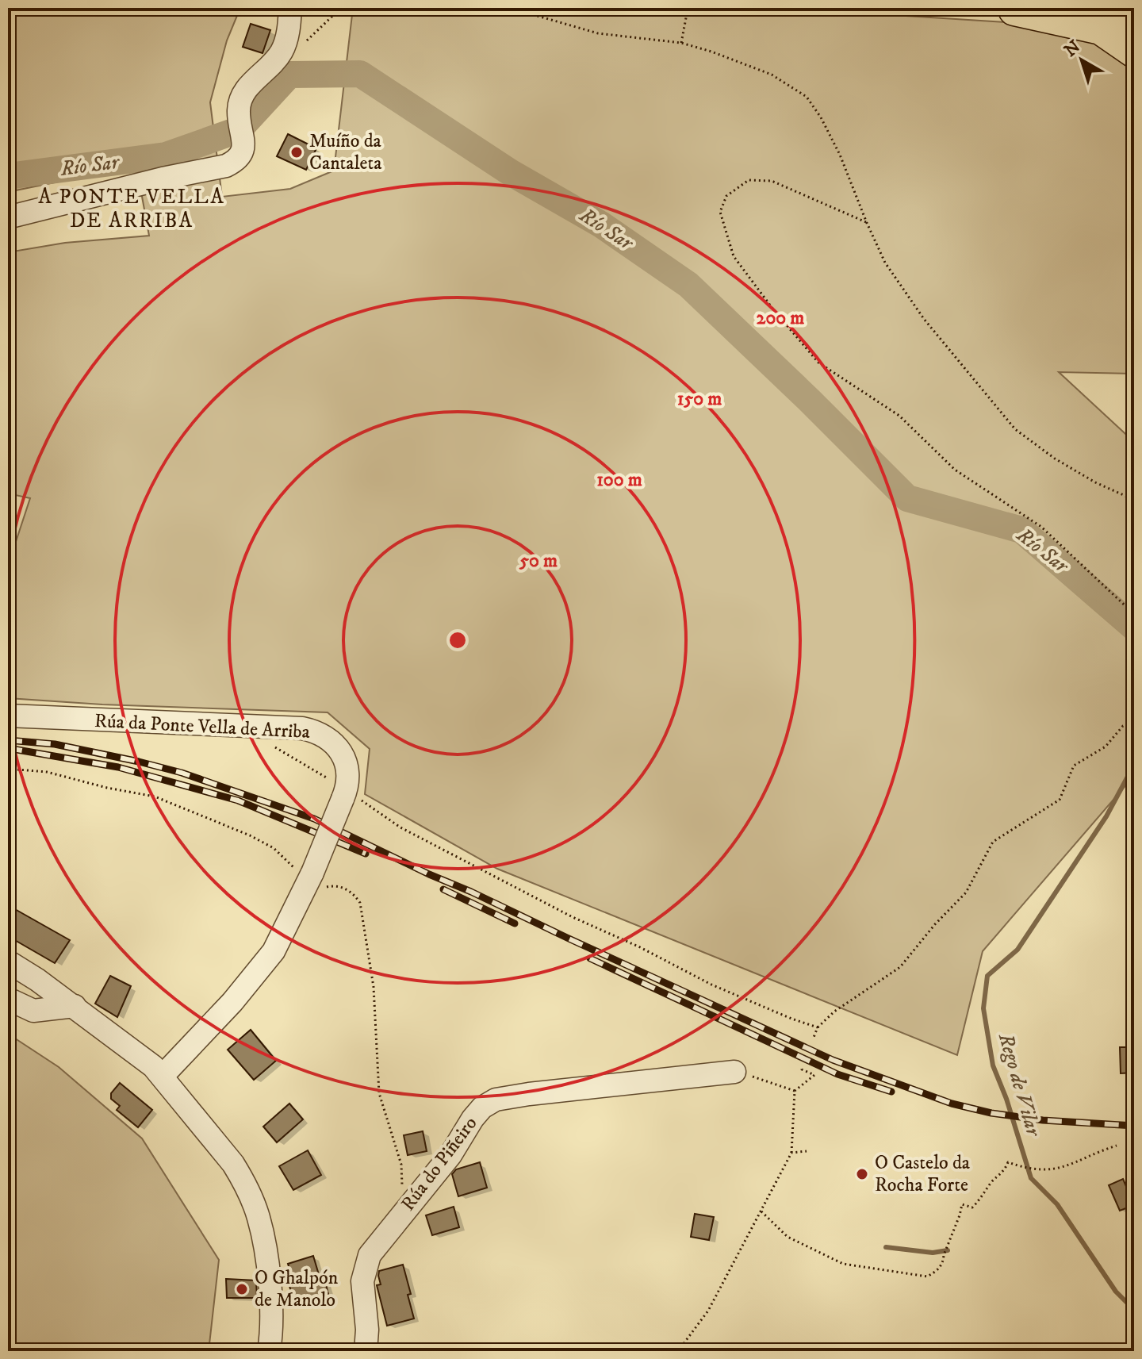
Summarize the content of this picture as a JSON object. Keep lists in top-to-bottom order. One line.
{"streets":{"street":["Rúa da Ponte Vella de Arriba","Rúa do Piñeiro"]},"districts":["A PONTE VELLA DE ARRIBA"],"water":["Río Sar","Rego de Vilar"],"places":["Muíño da Cantaleta","O Castelo da Rocha Forte","O Ghalpón de Manolo"],"north":"top left","rings":["200 m","150 m","100 m","50 m"]}
